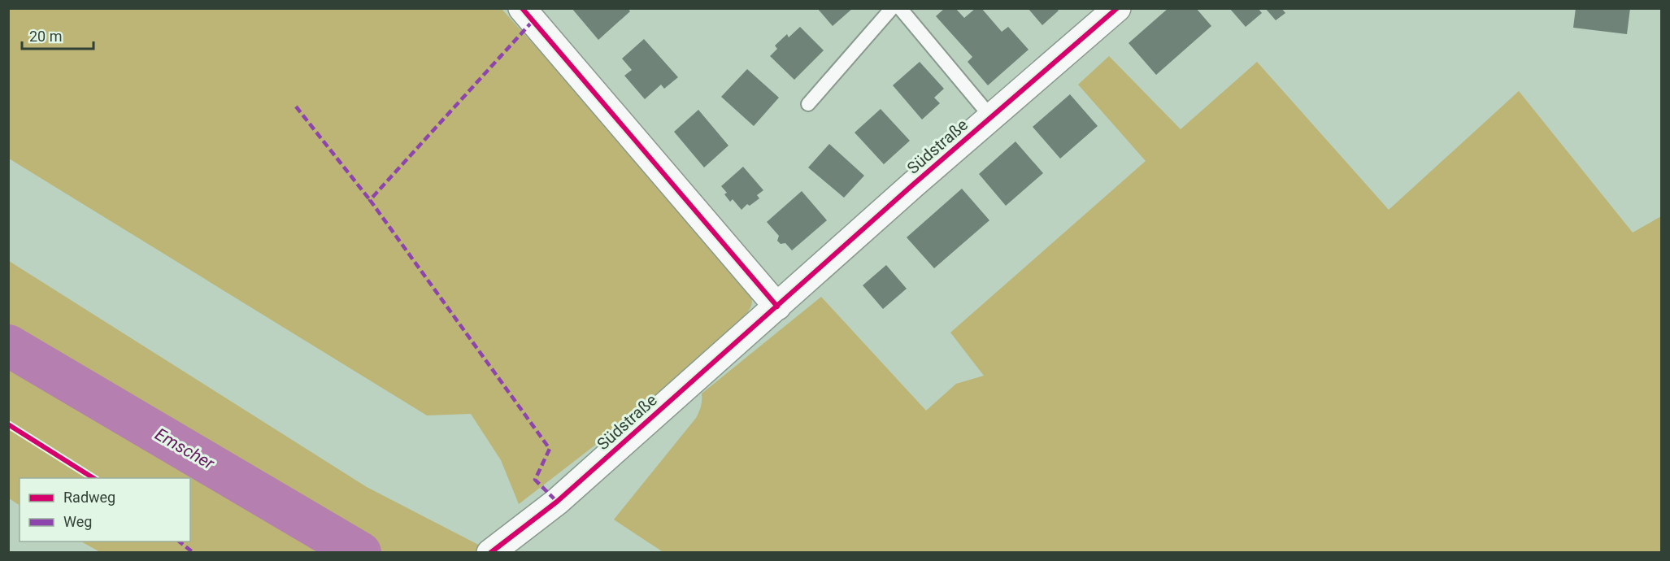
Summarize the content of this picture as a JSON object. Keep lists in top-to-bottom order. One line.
{"streets":{"street":["Südstraße"]},"water":["Emscher"],"legend":["Radweg","Weg"],"scale_bar":"20 m"}
